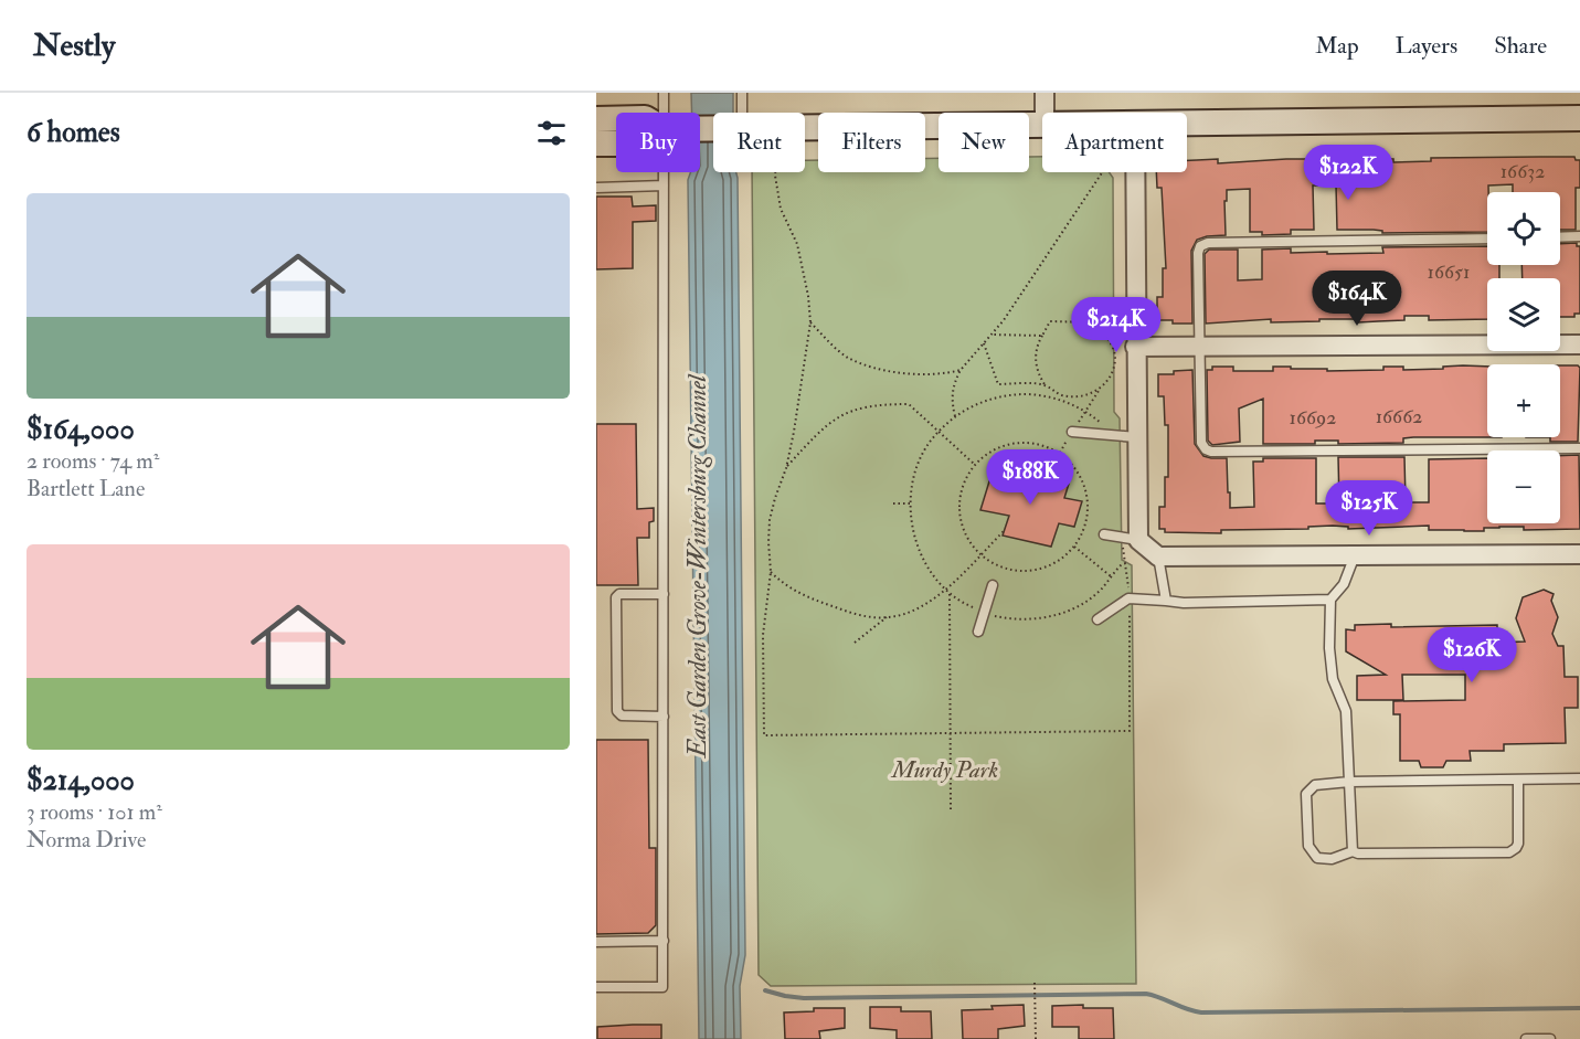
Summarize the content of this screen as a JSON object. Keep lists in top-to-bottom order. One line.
{"water":["East Garden Grove-Wintersburg Channel"],"parks":["Murdy Park"],"house_numbers":["16632","16651","16662","16692"],"page":{"header":"Nestly","nav":["Map","Layers","Share"],"heading":"6 homes","chip":["Buy","Rent","Filters","New","Apartment"],"price":["$122K","$164K","$214K","$188K","$125K","$126K"],"list":[{"name":"$164,000","note":"2 rooms · 74 m² · Bartlett Lane"},{"name":"$214,000","note":"3 rooms · 101 m² · Norma Drive"}],"map_buttons":["+","−"]}}
